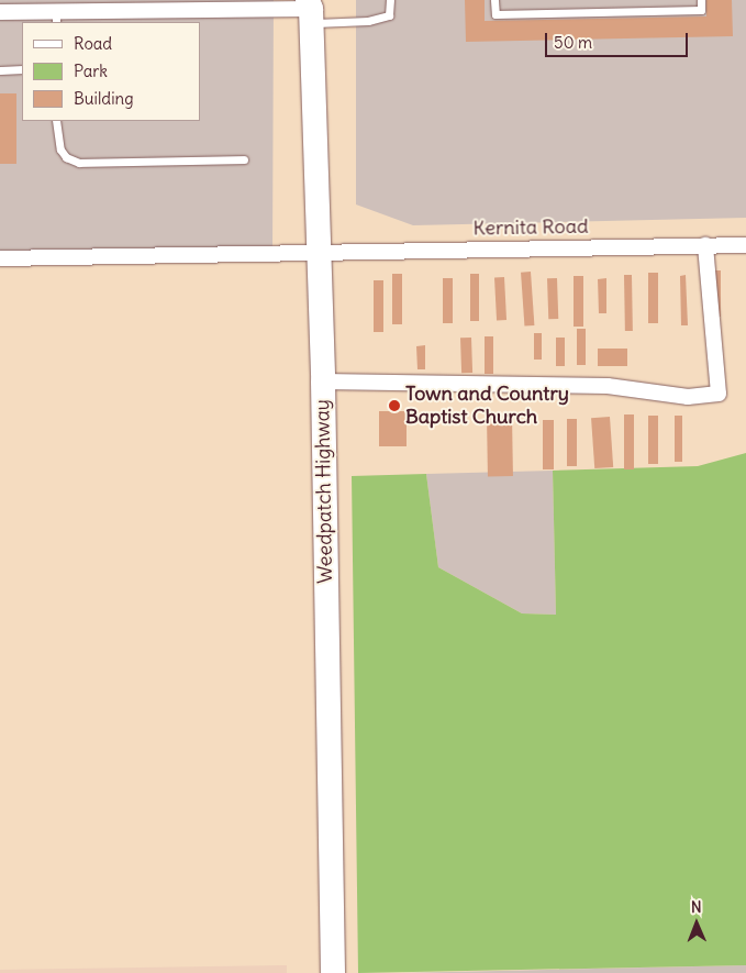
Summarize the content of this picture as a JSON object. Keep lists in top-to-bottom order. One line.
{"streets":{"main road":["Weedpatch Highway"],"street":["Kernita Road"]},"crossings":[["Kernita Road","Weedpatch Highway"]],"places":["Town and Country Baptist Church"],"legend":["Road","Park","Building"],"scale_bar":"50 m","north":"top"}
